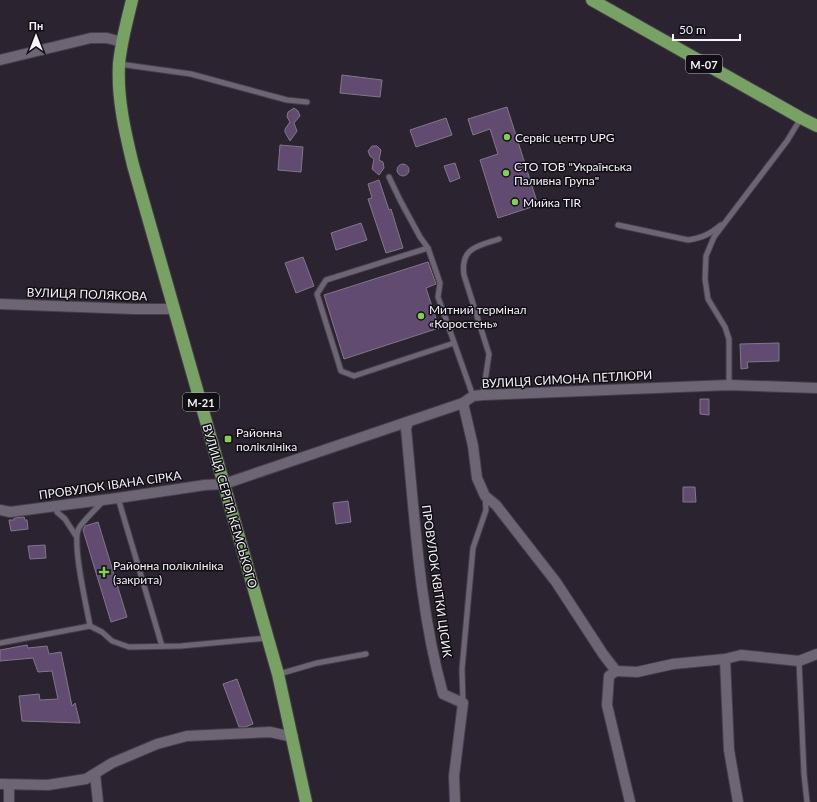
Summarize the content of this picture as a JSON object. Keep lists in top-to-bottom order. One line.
{"streets":{"highway":["М-07","М-21","ВУЛИЦЯ СЕРГІЯ КЕМСЬКОГО"],"street":["ВУЛИЦЯ ПОЛЯКОВА","ВУЛИЦЯ СИМОНА ПЕТЛЮРИ","ПРОВУЛОК ІВАНА СІРКА","ПРОВУЛОК КВІТКИ ЦІСИК"]},"crossings":[["ВУЛИЦЯ ПОЛЯКОВА","ВУЛИЦЯ СЕРГІЯ КЕМСЬКОГО"],["ВУЛИЦЯ СИМОНА ПЕТЛЮРИ","ПРОВУЛОК ІВАНА СІРКА"],["ВУЛИЦЯ СИМОНА ПЕТЛЮРИ","ВУЛИЦЯ СЕРГІЯ КЕМСЬКОГО"],["ВУЛИЦЯ СИМОНА ПЕТЛЮРИ","ПРОВУЛОК КВІТКИ ЦІСИК"],["ПРОВУЛОК ІВАНА СІРКА","ВУЛИЦЯ СЕРГІЯ КЕМСЬКОГО"]],"places":{"other":["Сервіс центр UPG","СТО ТОВ \"Українська Паливна Група\"","Мийка TIR","Митний термінал «Коростень»"],"transit":["Районна поліклініка"],"health":["Районна поліклініка (закрита)"]},"scale_bar":"50 m","north":"top"}
